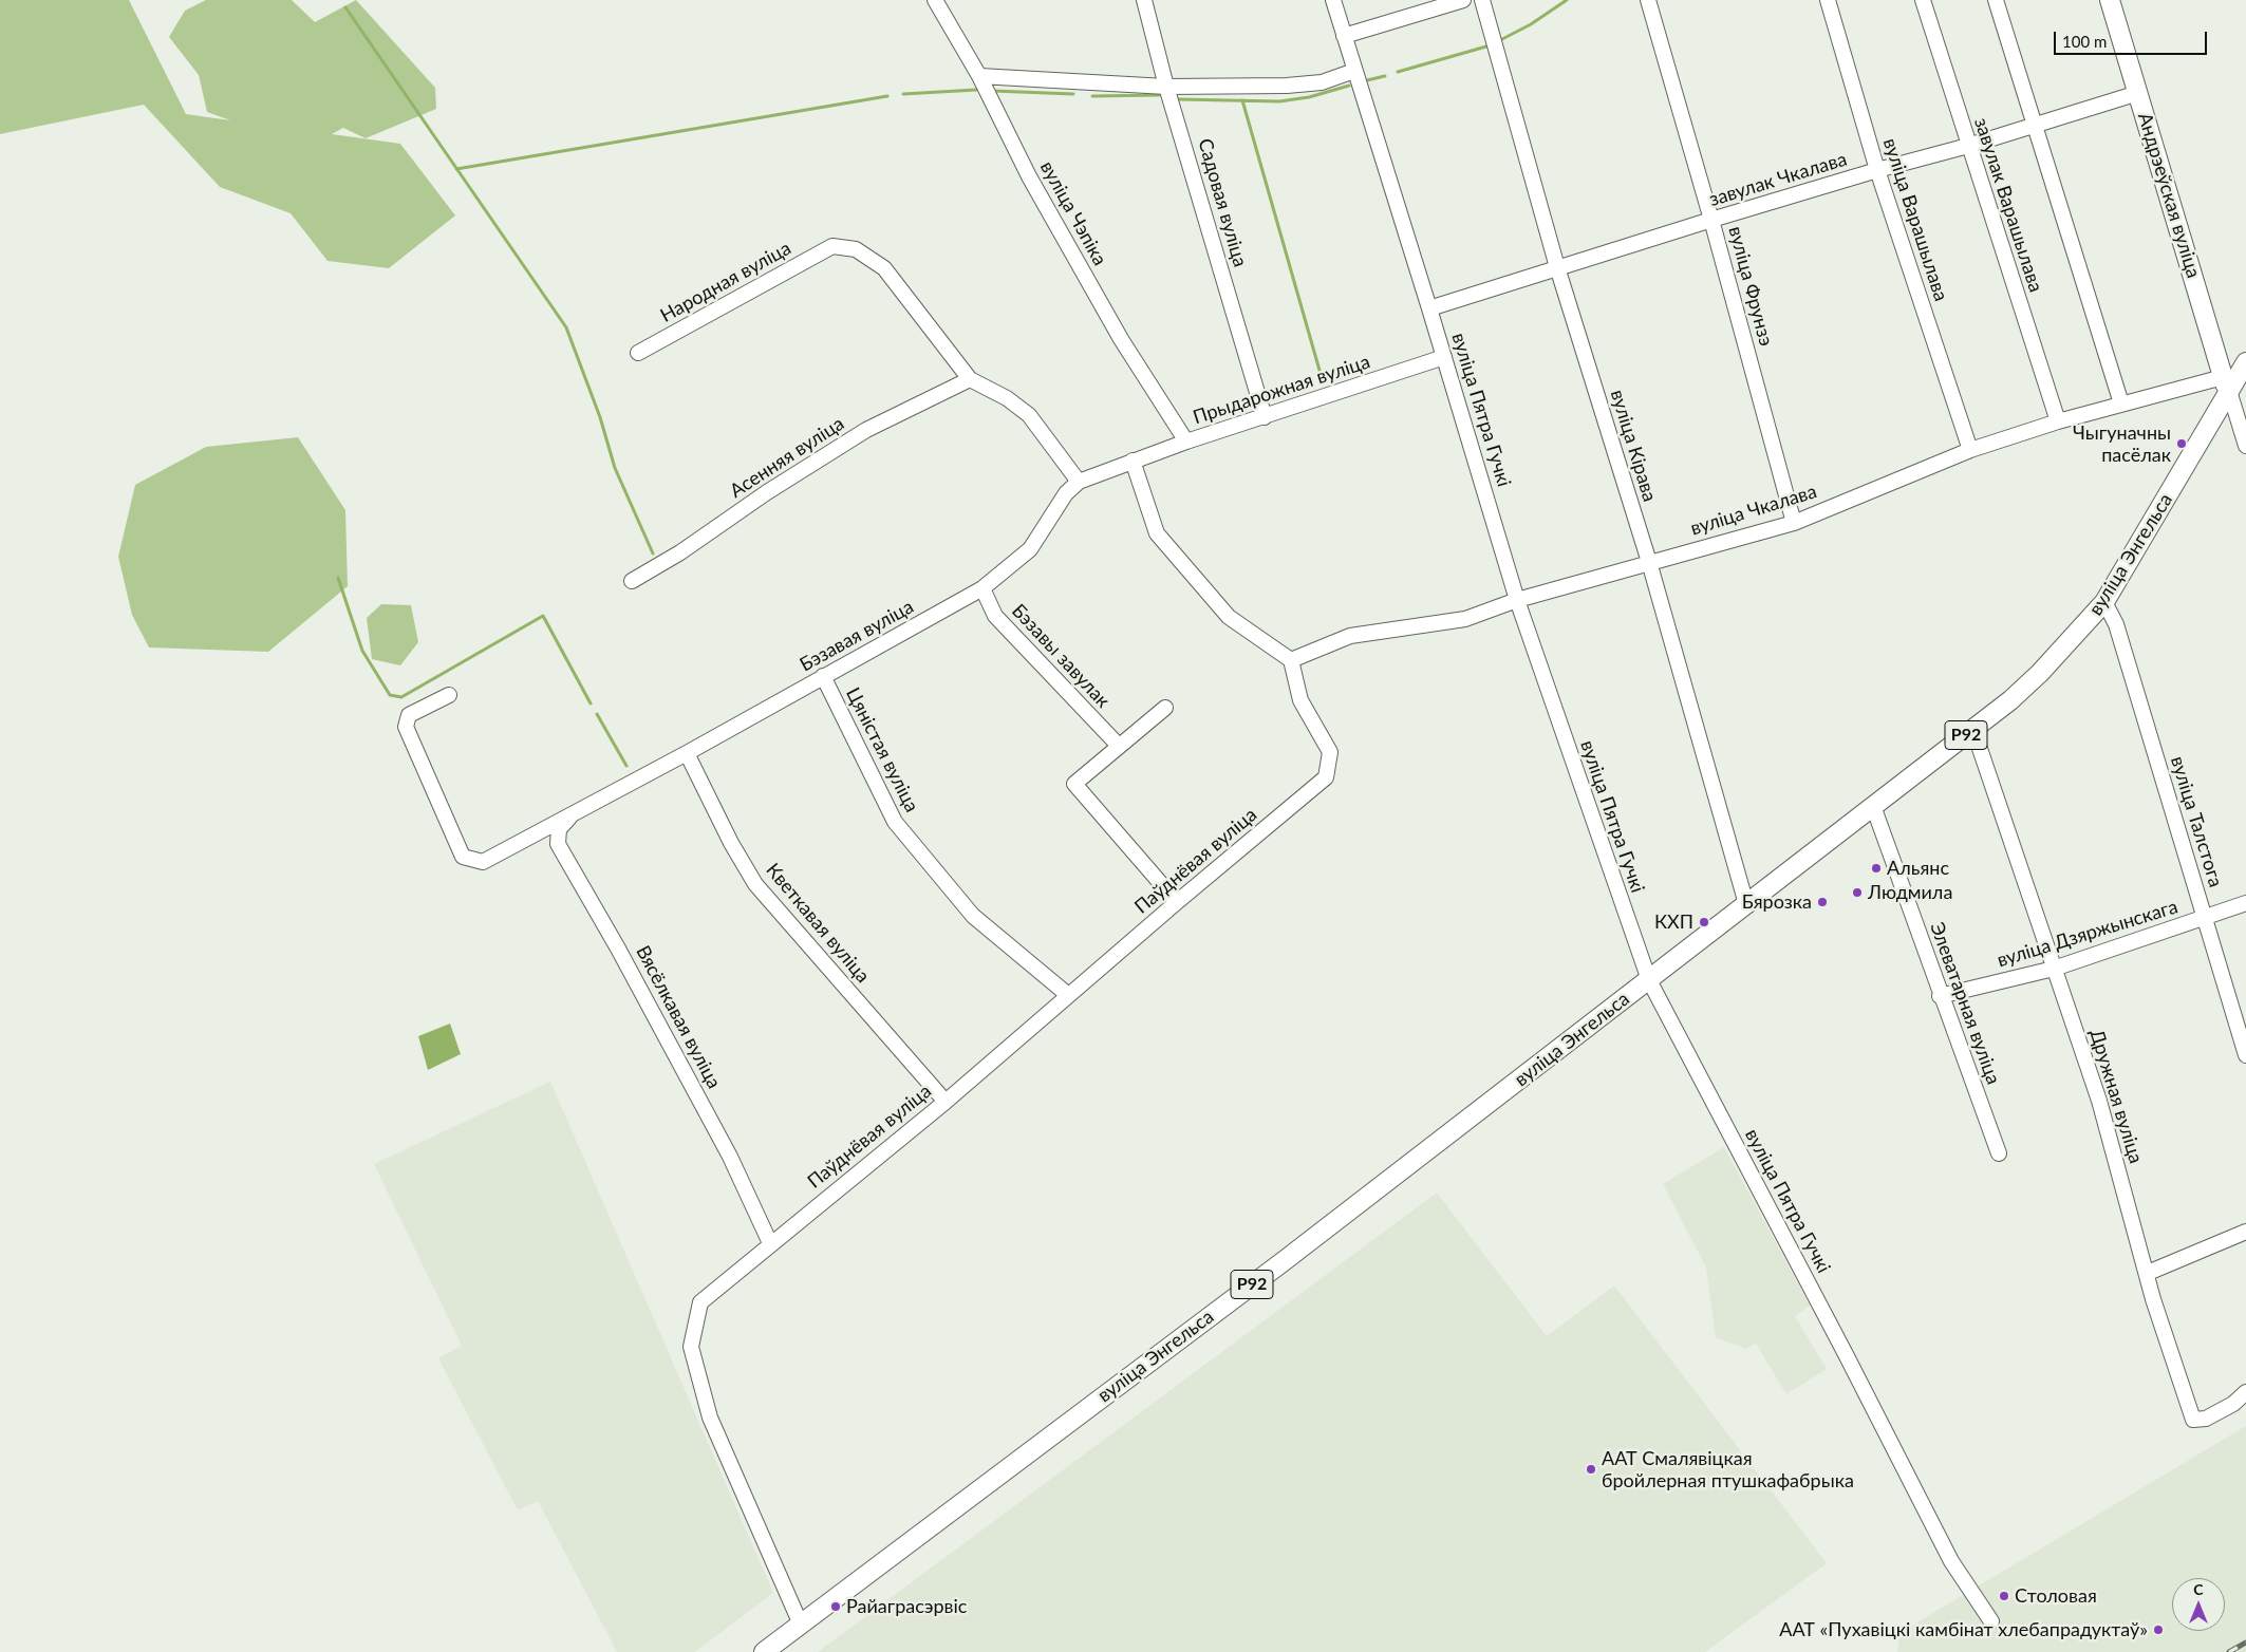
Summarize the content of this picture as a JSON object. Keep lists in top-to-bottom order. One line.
{"streets":{"main road":["Андрэеўская вуліца","вуліца Энгельса","Р92"],"street":["завулак Чкалава","Садовая вуліца","завулак Варашылава","вуліца Чэпіка","вуліца Варашылава","Народная вуліца","вуліца Фрунзэ","Прыдарожная вуліца","вуліца Пятра Гучкі","вуліца Кірава","Асенняя вуліца","вуліца Чкалава","Бэзавая вуліца","Бэзавы завулак","Цяністая вуліца","вуліца Талстога","Паўднёвая вуліца","Кветкавая вуліца","вуліца Дзяржынскага","Элеватарная вуліца","Вясёлкавая вуліца","Дружная вуліца"]},"crossings":[["завулак Чкалава","Андрэеўская вуліца"],["завулак Чкалава","завулак Варашылава"],["завулак Чкалава","вуліца Варашылава"],["завулак Чкалава","вуліца Фрунзэ"],["завулак Чкалава","вуліца Пятра Гучкі"],["завулак Чкалава","вуліца Кірава"],["Андрэеўская вуліца","вуліца Чкалава"],["Андрэеўская вуліца","вуліца Энгельса"],["Садовая вуліца","Прыдарожная вуліца"],["завулак Варашылава","вуліца Чкалава"],["вуліца Чэпіка","Прыдарожная вуліца"],["вуліца Варашылава","вуліца Чкалава"],["Народная вуліца","Асенняя вуліца"],["вуліца Фрунзэ","вуліца Чкалава"],["Прыдарожная вуліца","вуліца Пятра Гучкі"],["Прыдарожная вуліца","Бэзавая вуліца"],["вуліца Пятра Гучкі","вуліца Чкалава"],["вуліца Пятра Гучкі","вуліца Энгельса"],["вуліца Кірава","вуліца Чкалава"],["вуліца Кірава","вуліца Энгельса"],["вуліца Чкалава","вуліца Энгельса"],["вуліца Чкалава","Паўднёвая вуліца"],["вуліца Энгельса","Р92"],["вуліца Энгельса","вуліца Талстога"],["вуліца Энгельса","Паўднёвая вуліца"],["вуліца Энгельса","Элеватарная вуліца"],["вуліца Энгельса","Дружная вуліца"],["Бэзавая вуліца","Бэзавы завулак"],["Бэзавая вуліца","Цяністая вуліца"],["Бэзавая вуліца","Кветкавая вуліца"],["Бэзавая вуліца","Вясёлкавая вуліца"],["Р92","Паўднёвая вуліца"],["Цяністая вуліца","Паўднёвая вуліца"],["вуліца Талстога","вуліца Дзяржынскага"],["Паўднёвая вуліца","Кветкавая вуліца"],["Паўднёвая вуліца","Вясёлкавая вуліца"],["вуліца Дзяржынскага","Элеватарная вуліца"],["вуліца Дзяржынскага","Дружная вуліца"]],"places":["Чыгуначны пасёлак","Альянс","Людмила","Бярозка","КХП","ААТ Смалявіцкая бройлерная птушкафабрыка","Столовая","Райаграсэрвіс","ААТ «Пухавіцкі камбінат хлебапрадуктаў»"],"scale_bar":"100 m","north":"top"}
